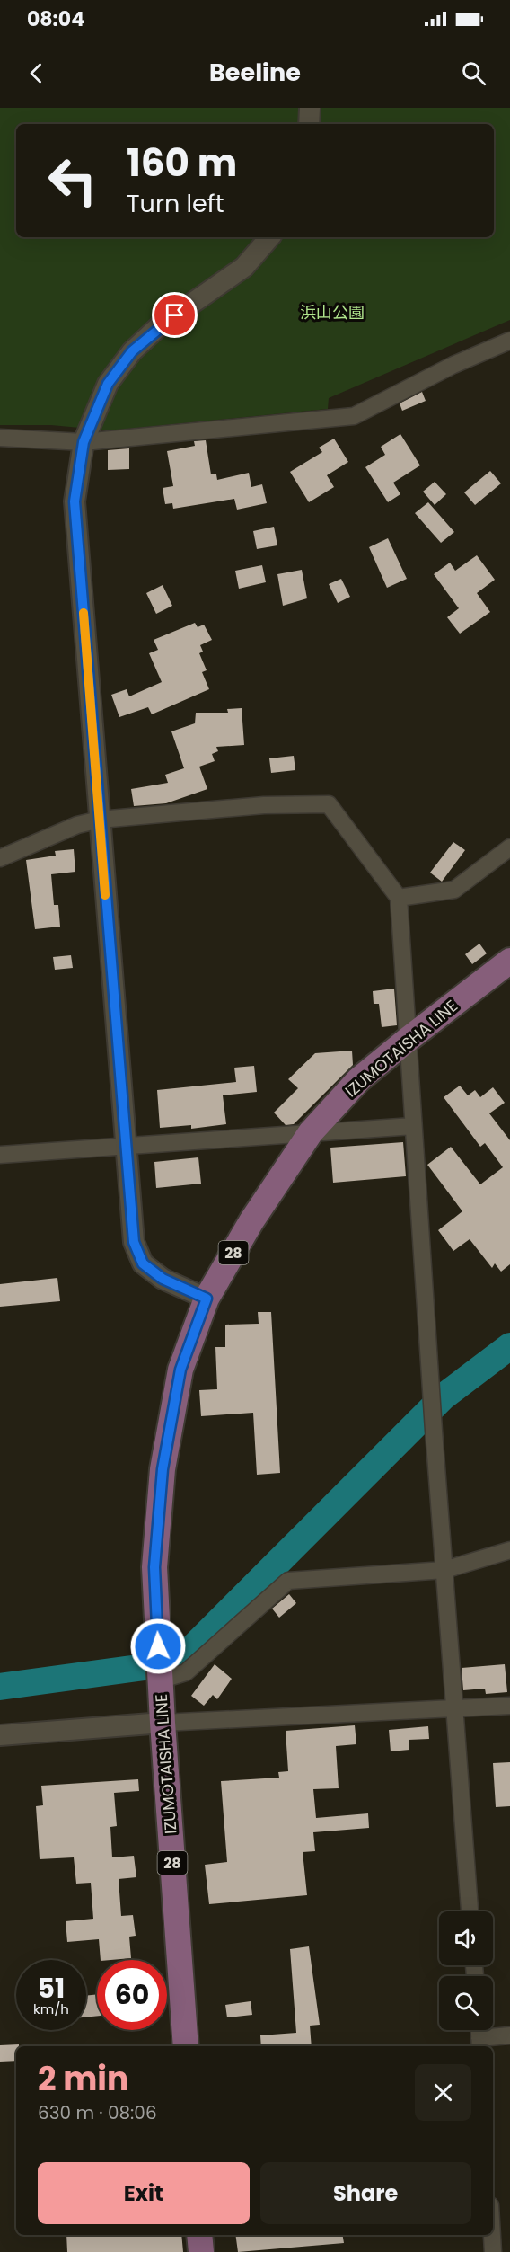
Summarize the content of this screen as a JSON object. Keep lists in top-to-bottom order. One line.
{"streets":{"main road":["IZUMOTAISHA LINE","28"]},"parks":["浜山公園"],"page":{"status":"08:04","header":"Beeline","turn":["160 m","Turn left"],"speed":"51 km/h","limit":"60","heading":["2 min","630 m · 08:06"],"buttons":["Exit","Share"]}}
